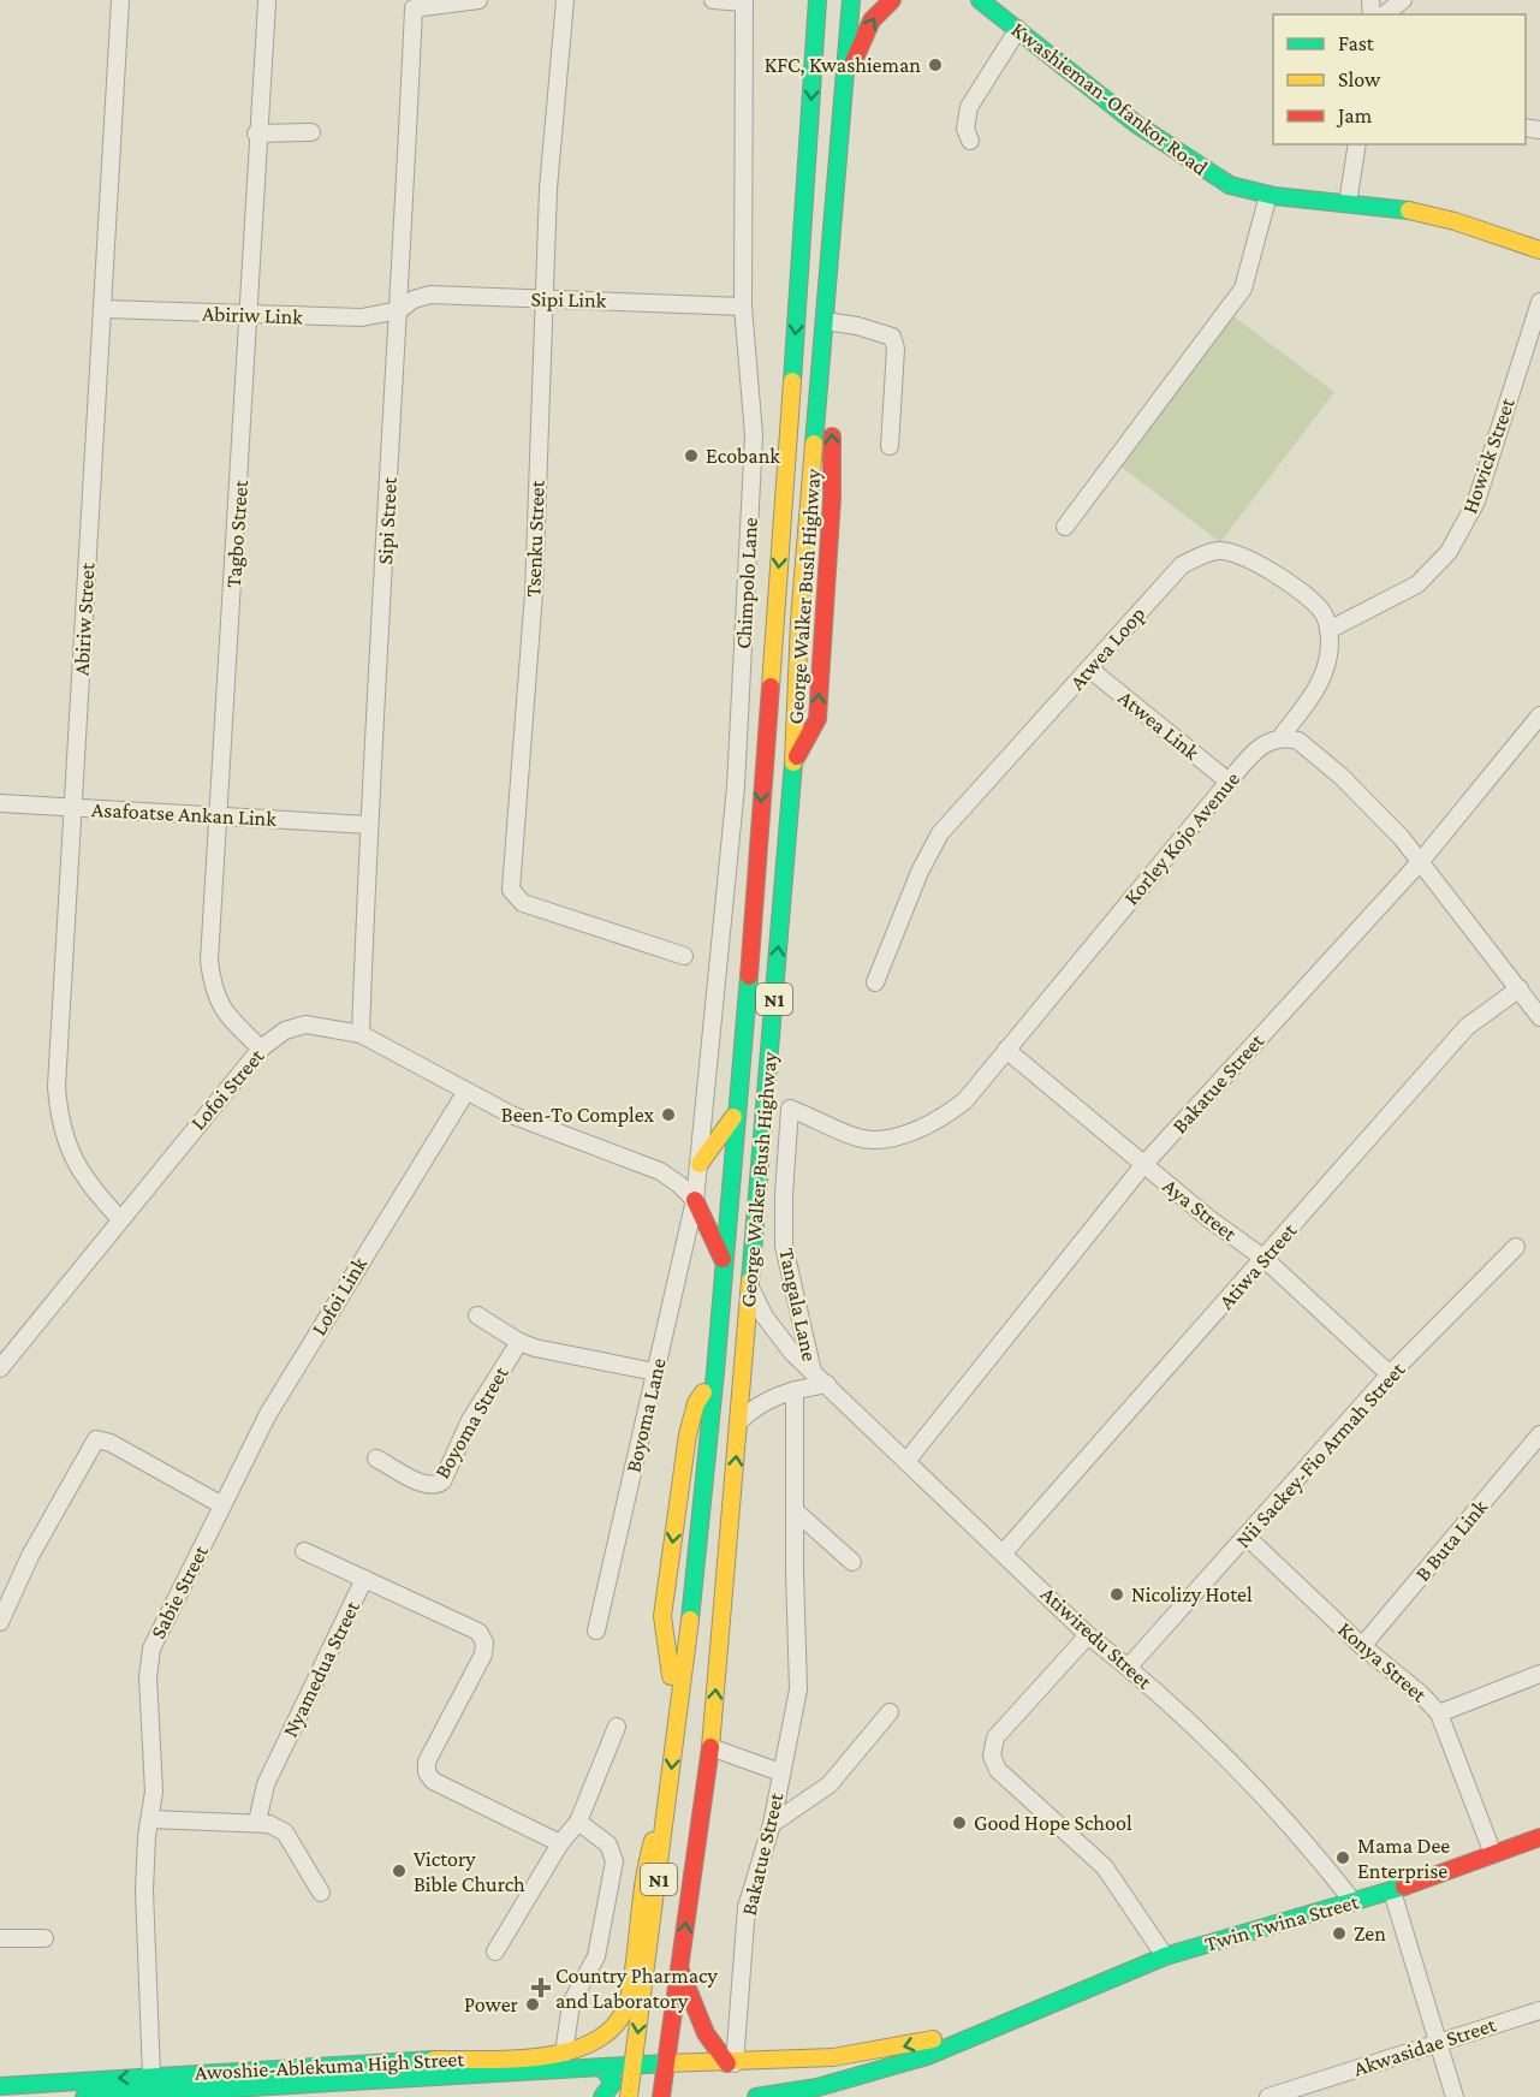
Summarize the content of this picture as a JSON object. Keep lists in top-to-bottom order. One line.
{"streets":{"main road":["Kwashieman-Ofankor Road","George Walker Bush Highway","N1","Twin Twina Street","Awoshie-Ablekuma High Street"],"street":["Sipi Link","Abiriw Link","Howick Street","Sipi Street","Tagbo Street","Tsenku Street","Chimpolo Lane","Abiriw Street","Atwea Loop","Atwea Link","Asafoatse Ankan Link","Korley Kojo Avenue","Bakatue Street","Lofoi Street","Aya Street","Atiwa Street","Lofoi Link","Tangala Lane","Boyoma Lane","Boyoma Street","Nii Sackey-Fio Armah Street","B Buta Link","Sabie Street","Atiwiredu Street","Konya Street","Nyamedua Street","Akwasidae Street"]},"crossings":[["Sipi Link","Abiriw Link"],["Sipi Link","Sipi Street"],["Sipi Link","Tsenku Street"],["Sipi Link","Chimpolo Lane"],["Abiriw Link","Sipi Street"],["Abiriw Link","Tagbo Street"],["Abiriw Link","Abiriw Street"],["Howick Street","Atwea Loop"],["Howick Street","Atwea Link"],["Howick Street","Korley Kojo Avenue"],["Sipi Street","Asafoatse Ankan Link"],["Sipi Street","Lofoi Street"],["Tagbo Street","Asafoatse Ankan Link"],["Tagbo Street","Lofoi Street"],["Chimpolo Lane","Lofoi Street"],["Chimpolo Lane","Boyoma Lane"],["George Walker Bush Highway","Atiwiredu Street"],["George Walker Bush Highway","Twin Twina Street"],["George Walker Bush Highway","Awoshie-Ablekuma High Street"],["Abiriw Street","Asafoatse Ankan Link"],["Abiriw Street","Lofoi Street"],["Atwea Loop","Atwea Link"],["Atwea Loop","Korley Kojo Avenue"],["Atwea Link","Korley Kojo Avenue"],["Korley Kojo Avenue","Aya Street"],["Korley Kojo Avenue","Tangala Lane"],["Bakatue Street","Aya Street"],["Bakatue Street","Atiwiredu Street"],["Bakatue Street","Twin Twina Street"],["Lofoi Street","Lofoi Link"],["Lofoi Street","Boyoma Lane"],["Aya Street","Atiwa Street"],["Aya Street","Nii Sackey-Fio Armah Street"],["Atiwa Street","Atiwiredu Street"],["Lofoi Link","Sabie Street"],["Tangala Lane","Atiwiredu Street"],["Boyoma Lane","Boyoma Street"],["Nii Sackey-Fio Armah Street","Atiwiredu Street"],["Nii Sackey-Fio Armah Street","Konya Street"],["B Buta Link","Konya Street"],["Sabie Street","Awoshie-Ablekuma High Street"],["Atiwiredu Street","Twin Twina Street"],["Konya Street","Twin Twina Street"],["Twin Twina Street","Awoshie-Ablekuma High Street"]],"places":{"other":["KFC, Kwashieman","Ecobank","Been-To Complex","Nicolizy Hotel","Good Hope School","Mama Dee Enterprise","Victory Bible Church","Zen","Power"],"health":["Country Pharmacy and Laboratory"]},"legend":["Fast","Slow","Jam"]}
